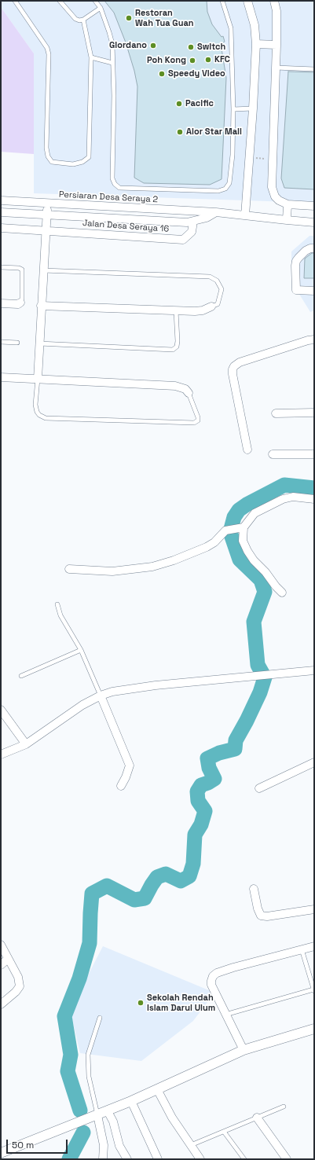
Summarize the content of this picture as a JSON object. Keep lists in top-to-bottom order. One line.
{"streets":{"street":["Persiaran Desa Seraya 2","Jalan Desa Seraya 16"]},"places":["Restoran Wah Tua Guan","Giordano","Switch","KFC","Poh Kong","Speedy Video","Pacific","Alor Star Mall","Sekolah Rendah Islam Darul Ulum"],"scale_bar":"50 m"}
